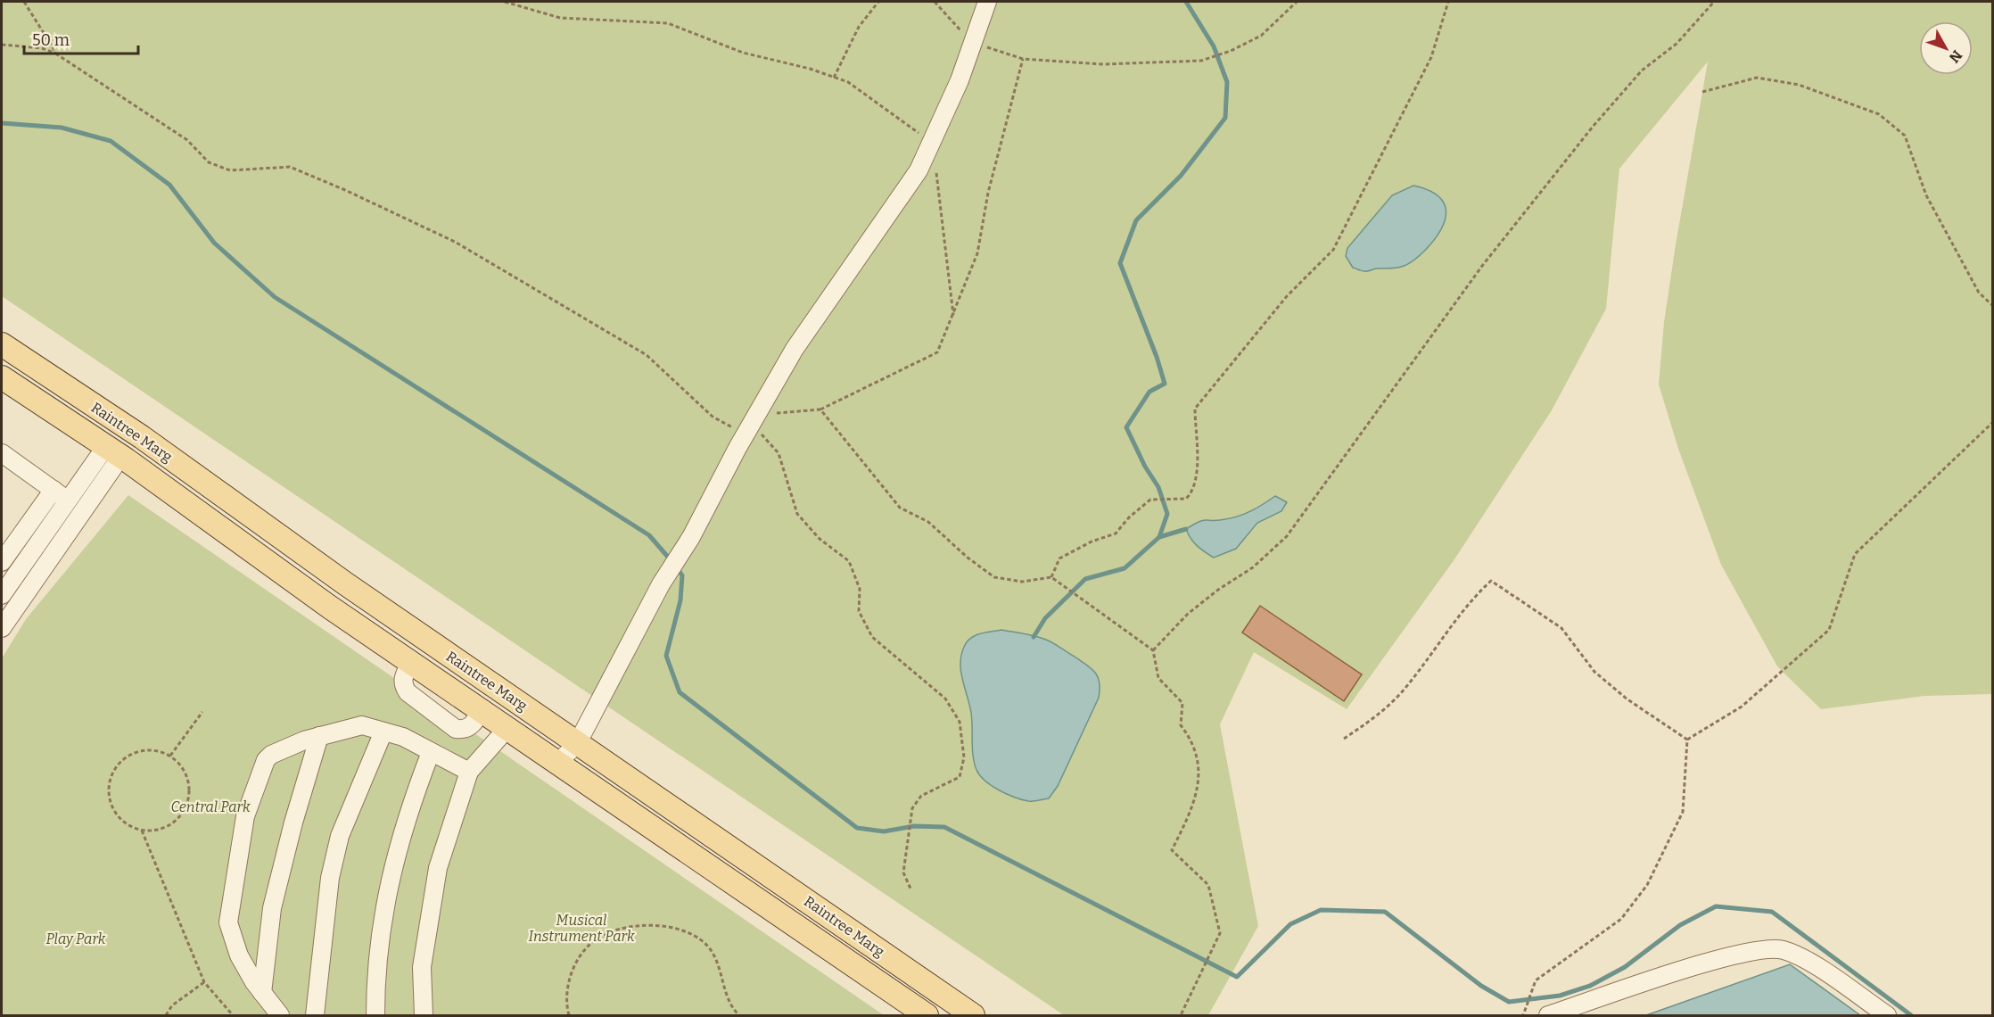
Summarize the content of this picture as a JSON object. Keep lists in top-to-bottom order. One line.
{"streets":{"main road":["Raintree Marg"]},"parks":["Central Park","Musical Instrument Park","Play Park"],"scale_bar":"50 m","north":"bottom right"}
